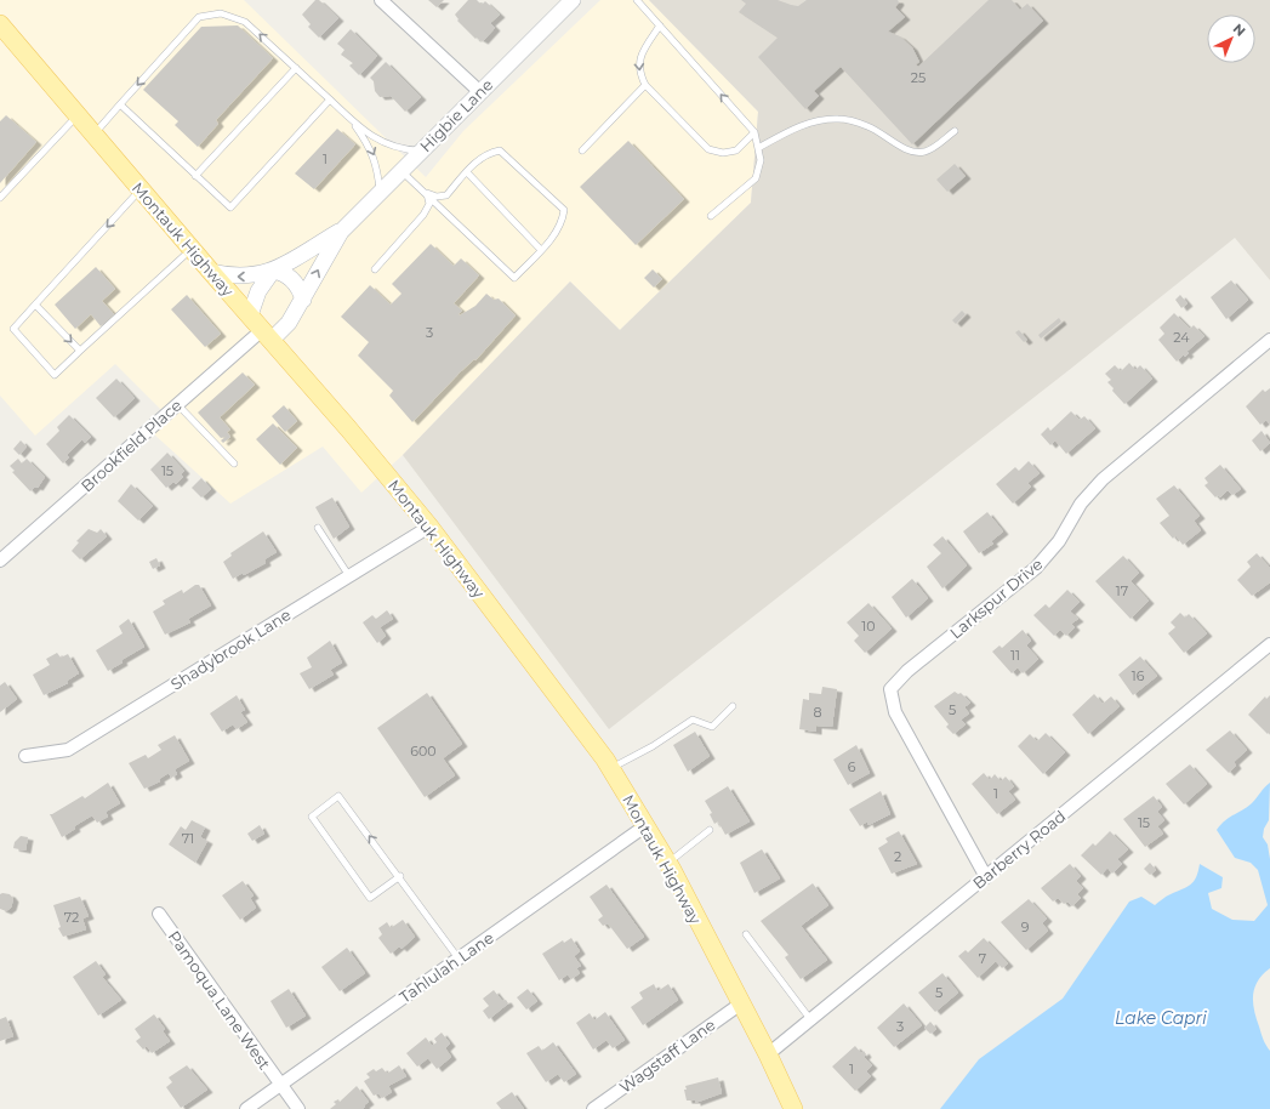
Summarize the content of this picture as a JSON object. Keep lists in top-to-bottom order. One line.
{"streets":{"main road":["Higbie Lane","Montauk Highway"],"street":["Brookfield Place","Larkspur Drive","Shadybrook Lane","Barberry Road","Tahlulah Lane","Pamoqua Lane West","Wagstaff Lane"]},"crossings":[["Higbie Lane","Montauk Highway"],["Higbie Lane","Brookfield Place"],["Montauk Highway","Brookfield Place"],["Montauk Highway","Shadybrook Lane"],["Montauk Highway","Barberry Road"],["Montauk Highway","Tahlulah Lane"],["Montauk Highway","Wagstaff Lane"],["Larkspur Drive","Barberry Road"],["Tahlulah Lane","Pamoqua Lane West"]],"water":["Lake Capri"],"house_numbers":["25","1","3","24","15","17","10","11","16","5","8","600","6","1","15","71","2","72","9","7","5","3","1"],"north":"top right"}
